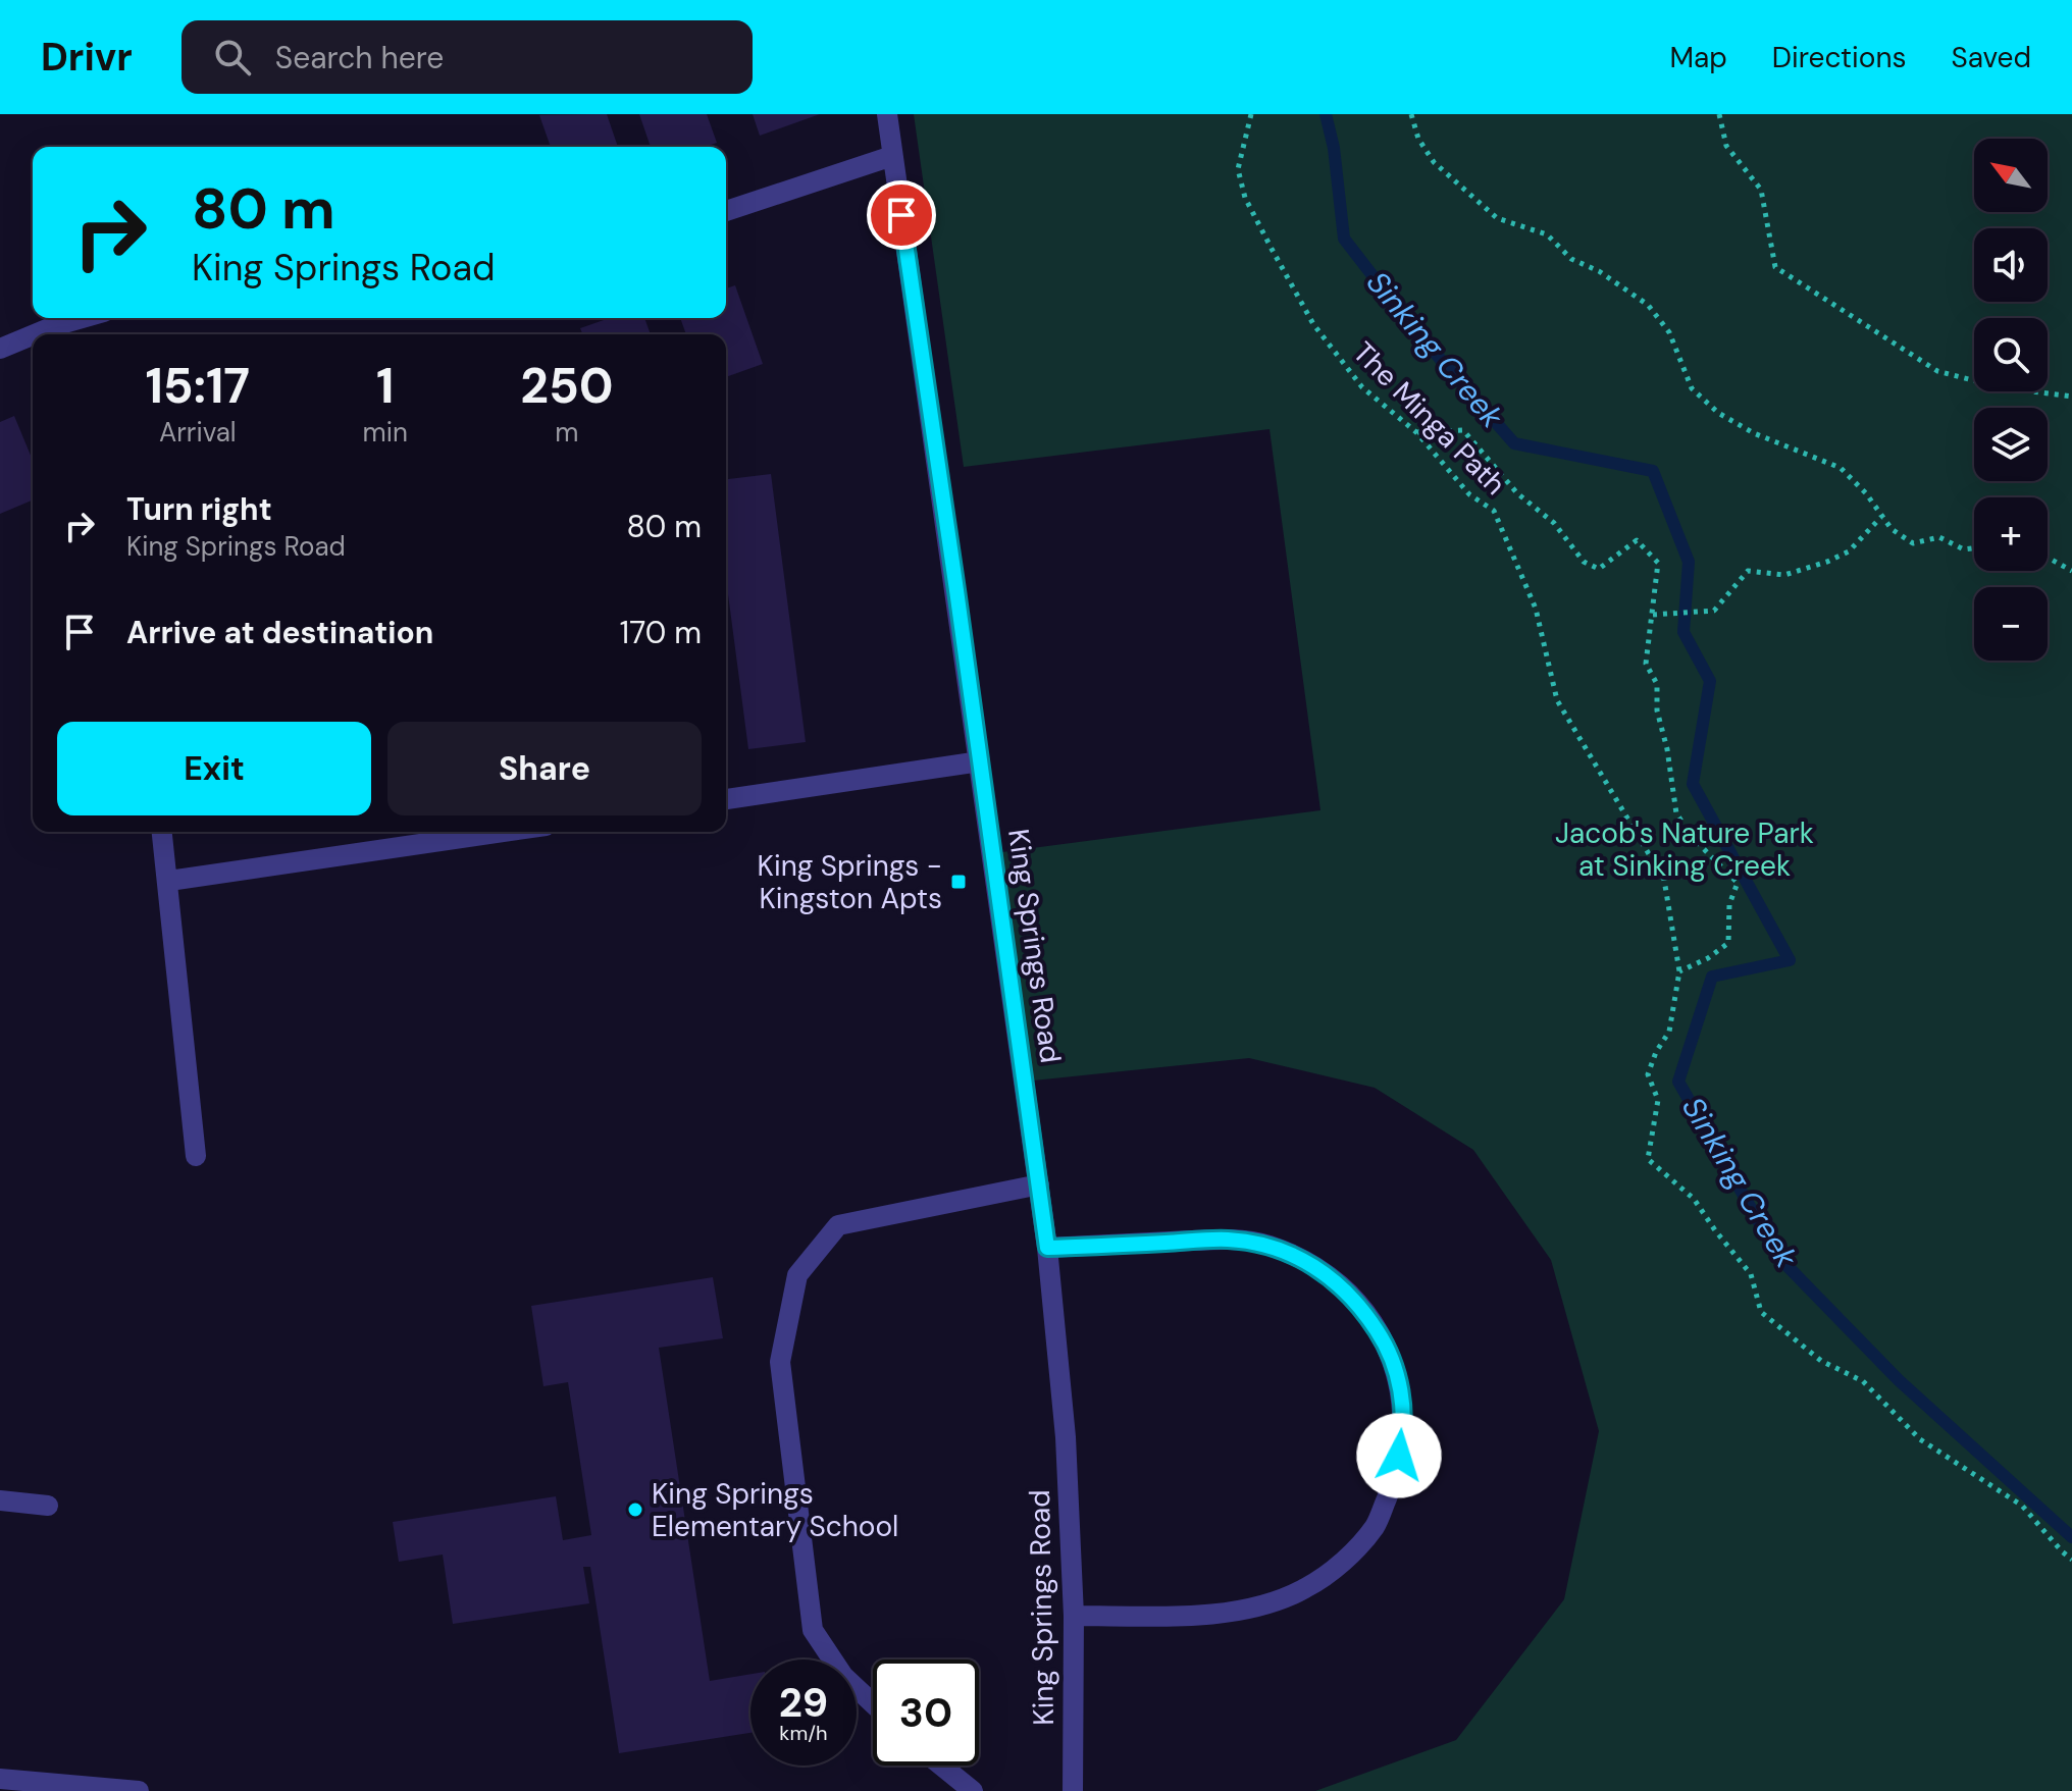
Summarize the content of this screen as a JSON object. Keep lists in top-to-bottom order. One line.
{"streets":{"street":["King Springs Road"],"path":["The Minga Path"]},"water":["Sinking Creek"],"parks":["Jacob's Nature Park at Sinking Creek"],"places":{"transit":["King Springs - Kingston Apts"],"other":["King Springs Elementary School"]},"north":"top left","page":{"header":"Drivr","search":"Search here","nav":["Map","Directions","Saved"],"map_buttons":["+","−"],"turn":["80 m","King Springs Road"],"eta":["15:17","Arrival","1","min","250","m"],"list":[{"name":"Turn right","note":"King Springs Road","value":"80 m"},{"name":"Arrive at destination","value":"170 m"}],"buttons":["Exit","Share"],"speed":"29 km/h","limit":"30"}}
